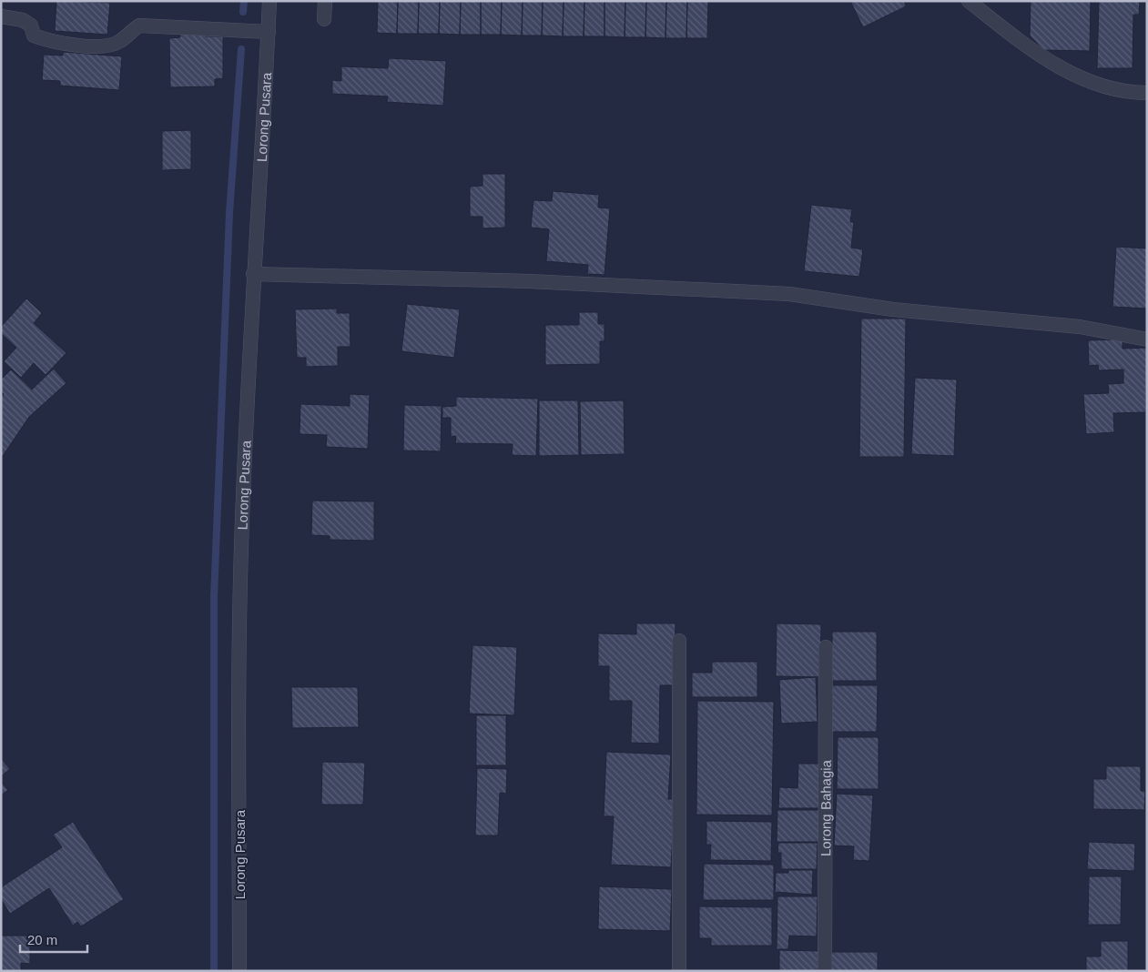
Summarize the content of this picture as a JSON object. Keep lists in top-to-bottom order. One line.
{"streets":{"street":["Lorong Pusara","Lorong Bahagia"]},"scale_bar":"20 m"}
